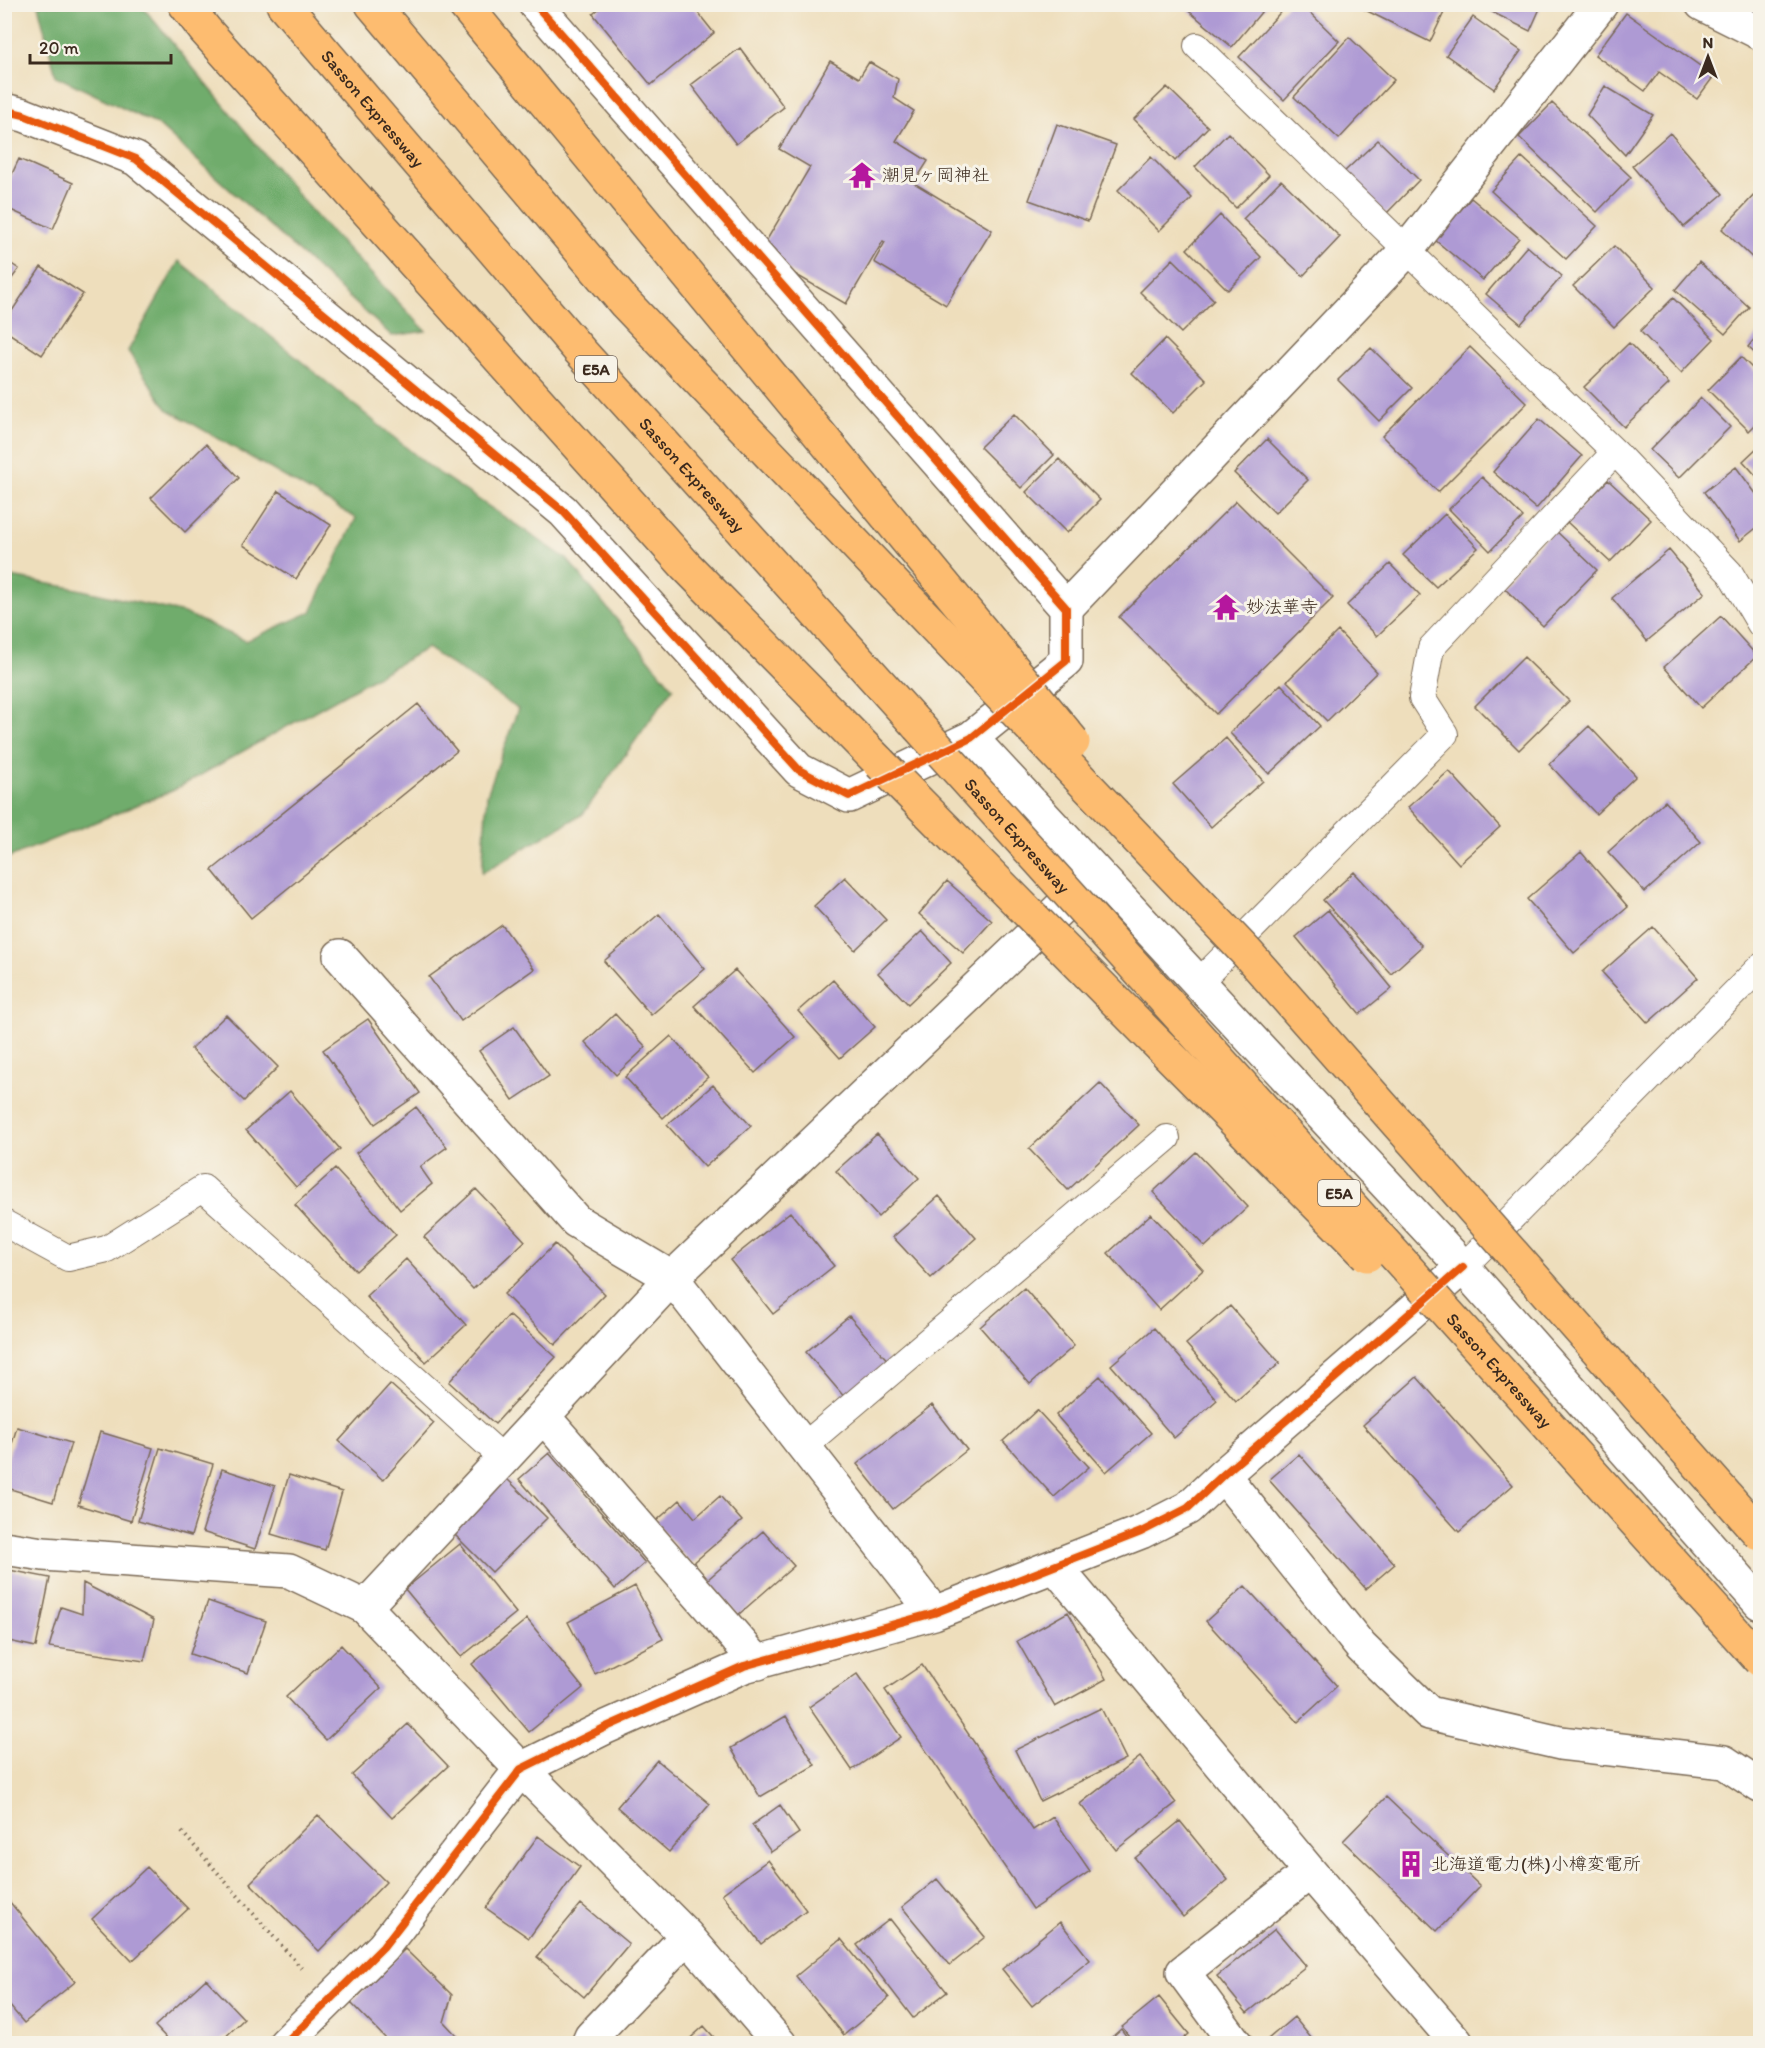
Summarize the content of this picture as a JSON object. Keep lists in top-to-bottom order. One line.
{"streets":{"highway":["Sasson Expressway","E5A"]},"places":{"temple":["潮見ヶ岡神社","妙法華寺"],"building":["北海道電力(株)小樽変電所"]},"scale_bar":"20 m","north":"top"}
